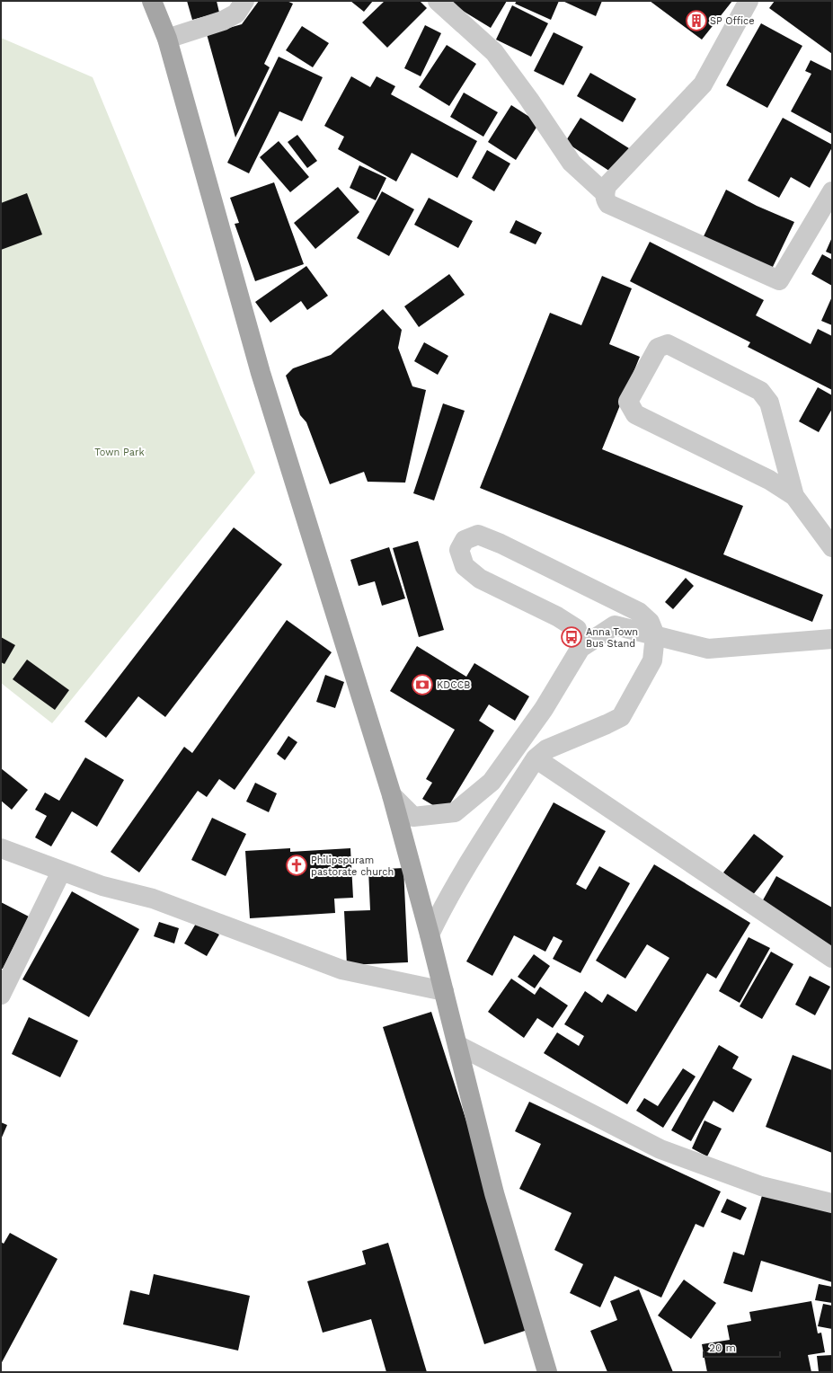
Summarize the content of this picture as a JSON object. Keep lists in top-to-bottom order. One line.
{"parks":["Town Park"],"places":{"building":["SP Office"],"bus stop":["Anna Town Bus Stand"],"bank":["KDCCB"],"church":["Philipspuram pastorate church"]},"scale_bar":"20 m"}
